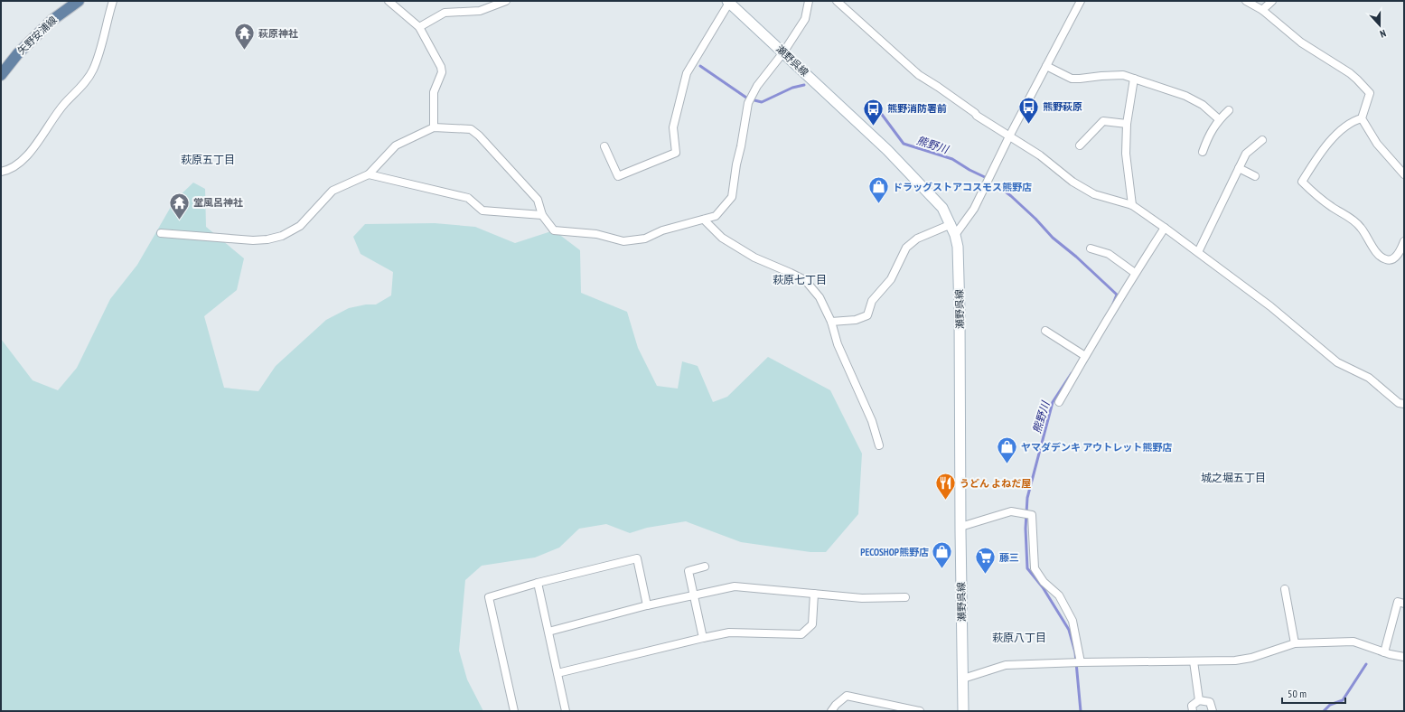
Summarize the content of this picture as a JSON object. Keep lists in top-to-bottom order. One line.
{"streets":{"main road":["矢野安浦線","瀬野呉線"]},"districts":["萩原五丁目","萩原七丁目","城之堀五丁目","萩原八丁目"],"water":["熊野川"],"places":{"temple":["萩原神社","堂風呂神社"],"bus stop":["熊野萩原","熊野消防署前"],"shop":["ドラッグストアコスモス熊野店","ヤマダデンキ アウトレット熊野店","PECOSHOP熊野店"],"restaurant":["うどん よねだ屋"],"supermarket":["藤三"]},"scale_bar":"50 m","north":"bottom"}
